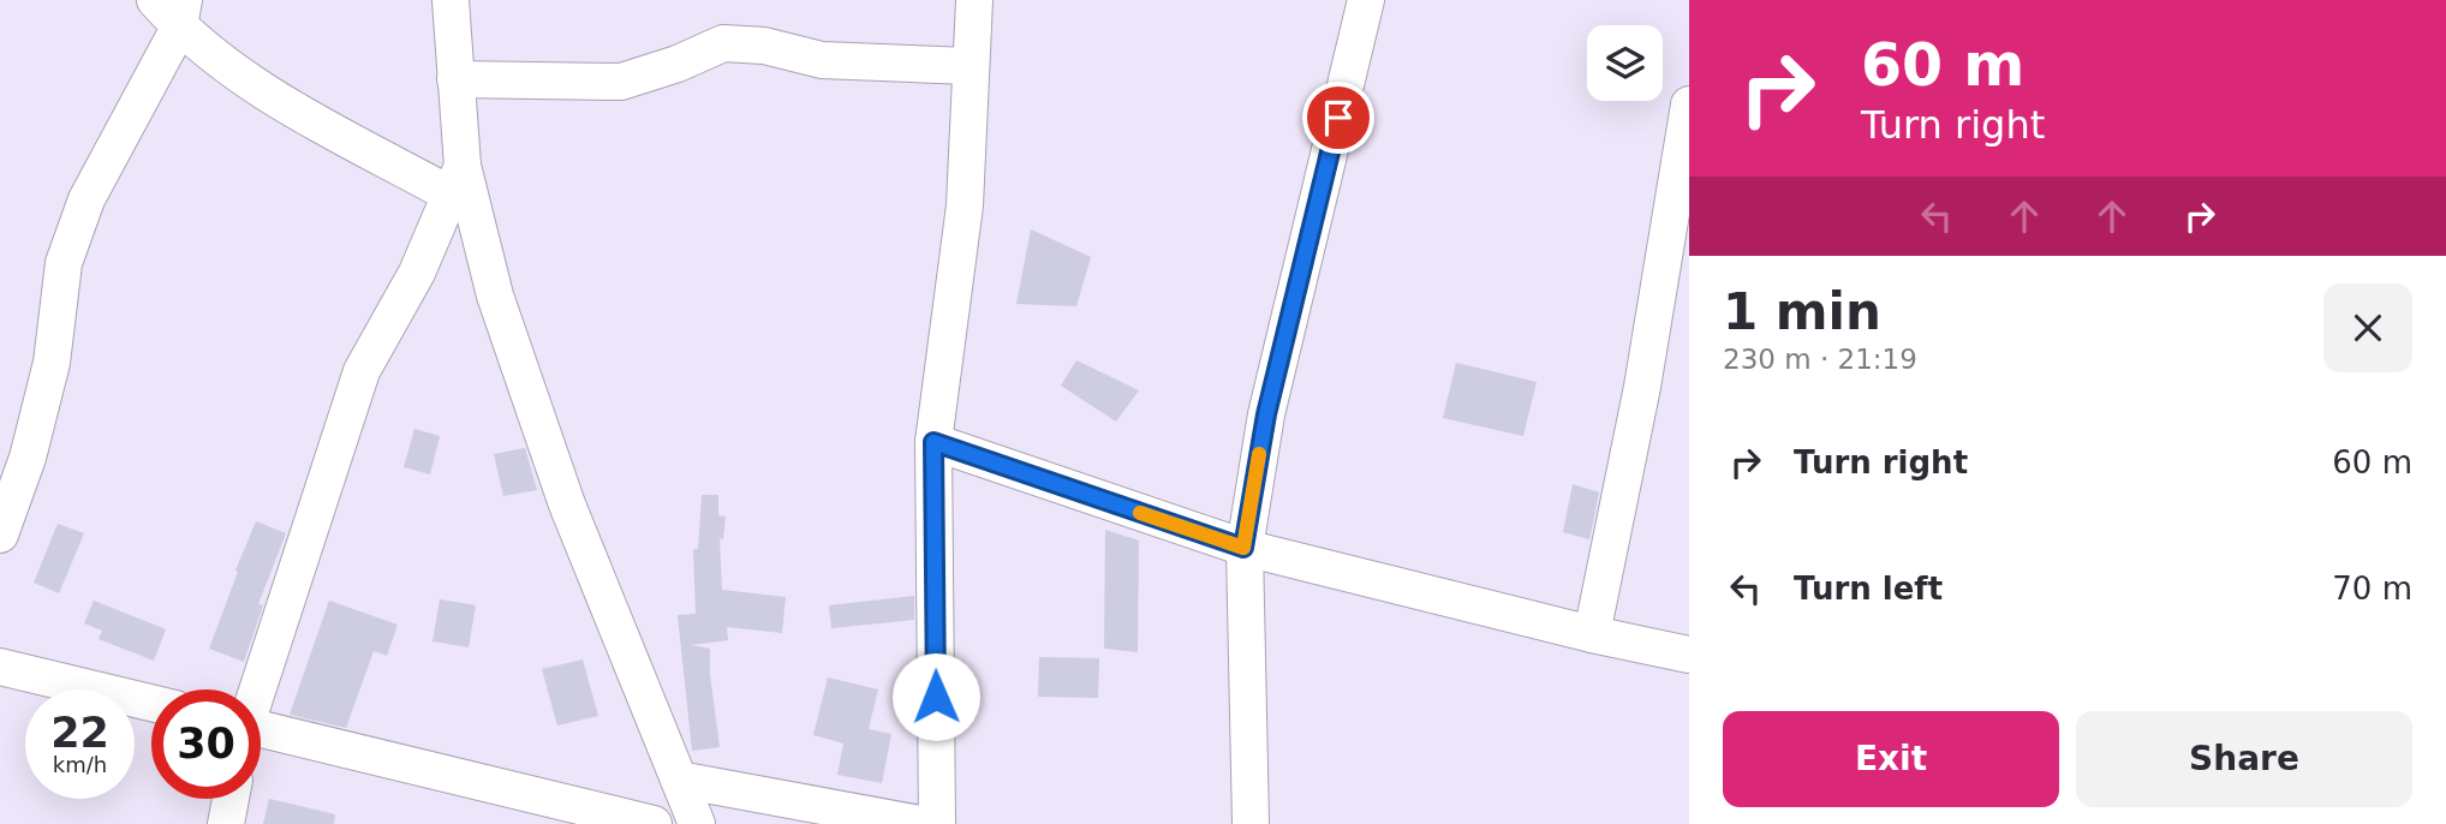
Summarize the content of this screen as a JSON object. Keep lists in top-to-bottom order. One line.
{"page":{"turn":["60 m","Turn right"],"heading":["1 min","230 m · 21:19"],"list":[{"name":"Turn right","value":"60 m"},{"name":"Turn left","value":"70 m"}],"speed":"22 km/h","limit":"30","buttons":["Exit","Share"]}}
